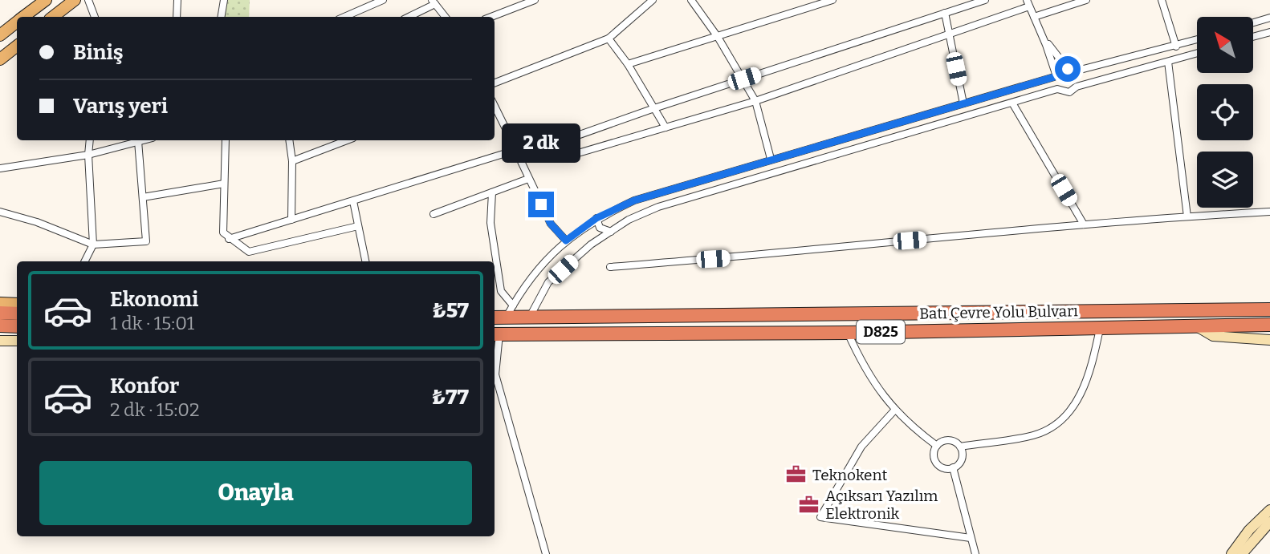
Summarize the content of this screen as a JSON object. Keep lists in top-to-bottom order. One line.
{"streets":{"highway":["Batı Çevre Yolu Bulvarı","D825"]},"places":{"office":["Teknokent","Açıksarı Yazılım Elektronik"]},"north":"top left","page":{"banner":["Biniş","Varış yeri"],"bubble":"2 dk","list":[{"name":"Ekonomi","note":"1 dk · 15:01","value":"₺57"},{"name":"Konfor","note":"2 dk · 15:02","value":"₺77"}],"buttons":"Onayla"}}
